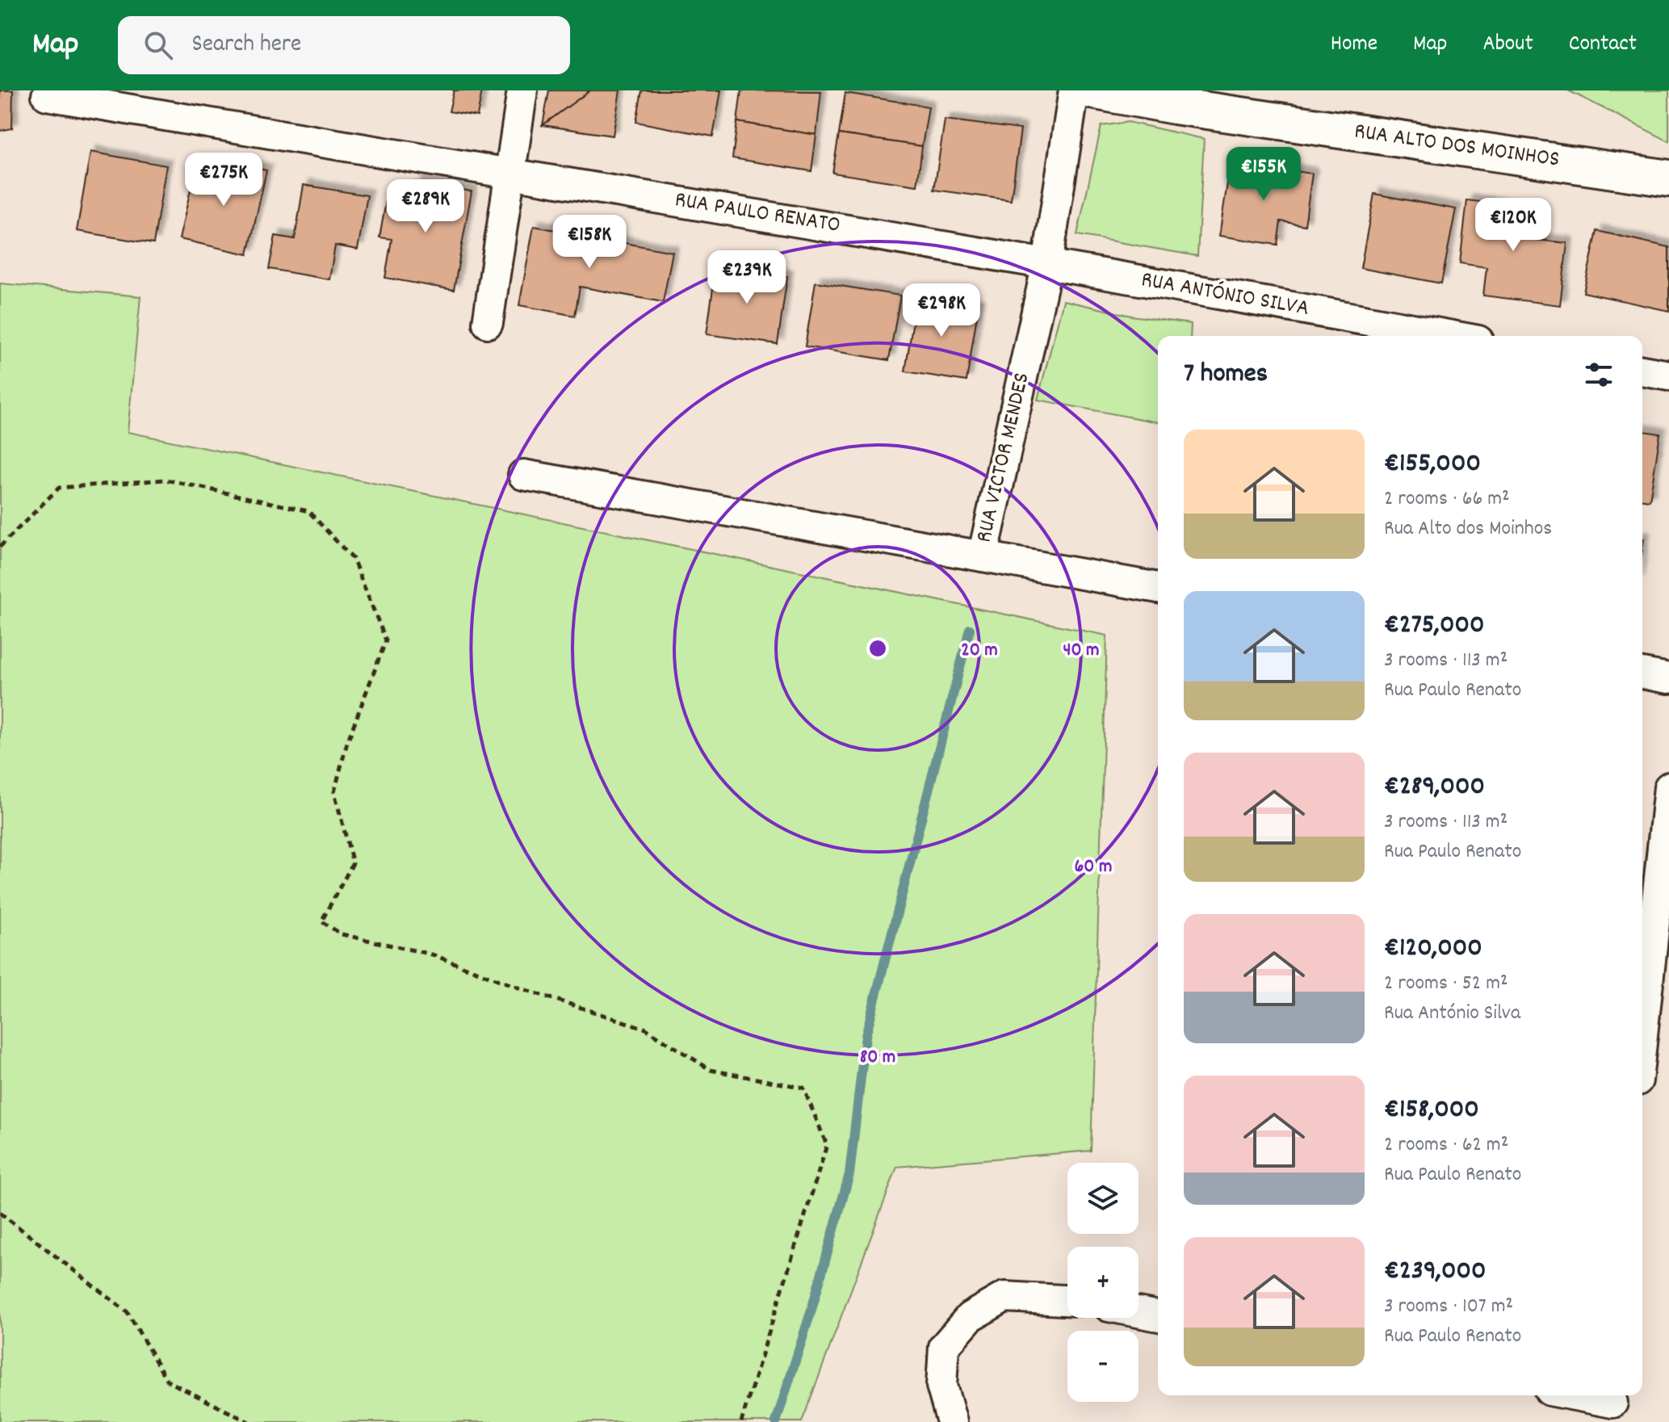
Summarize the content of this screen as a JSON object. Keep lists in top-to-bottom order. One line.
{"streets":{"street":["RUA ALTO DOS MOINHOS","RUA PAULO RENATO","RUA ANTÓNIO SILVA","RUA VICTOR MENDES"]},"crossings":[["RUA PAULO RENATO","RUA ANTÓNIO SILVA"],["RUA PAULO RENATO","RUA VICTOR MENDES"],["RUA ANTÓNIO SILVA","RUA VICTOR MENDES"]],"page":{"header":"Map","search":"Search here","nav":["Home","Map","About","Contact"],"price":["€155K","€275K","€289K","€120K","€158K","€239K","€298K"],"heading":"7 homes","list":[{"name":"€155,000","note":"2 rooms · 66 m² · Rua Alto dos Moinhos"},{"name":"€275,000","note":"3 rooms · 113 m² · Rua Paulo Renato"},{"name":"€289,000","note":"3 rooms · 113 m² · Rua Paulo Renato"},{"name":"€120,000","note":"2 rooms · 52 m² · Rua António Silva"},{"name":"€158,000","note":"2 rooms · 62 m² · Rua Paulo Renato"},{"name":"€239,000","note":"3 rooms · 107 m² · Rua Paulo Renato"}],"map_buttons":["+","−"]},"rings":["20 m","40 m","60 m","80 m"]}
